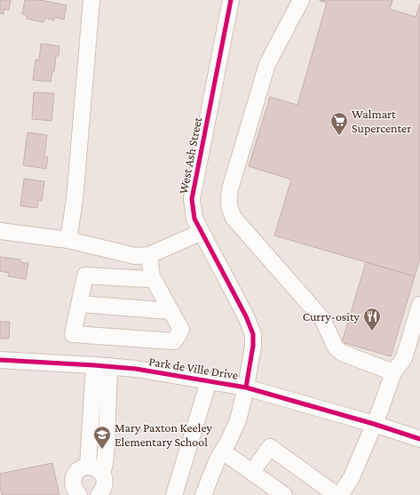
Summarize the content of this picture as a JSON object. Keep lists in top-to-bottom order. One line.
{"streets":{"street":["West Ash Street","Park de Ville Drive"]},"crossings":[["West Ash Street","Park de Ville Drive"]],"places":{"supermarket":["Walmart Supercenter"],"restaurant":["Curry-osity"],"school or university":["Mary Paxton Keeley Elementary School"]}}
